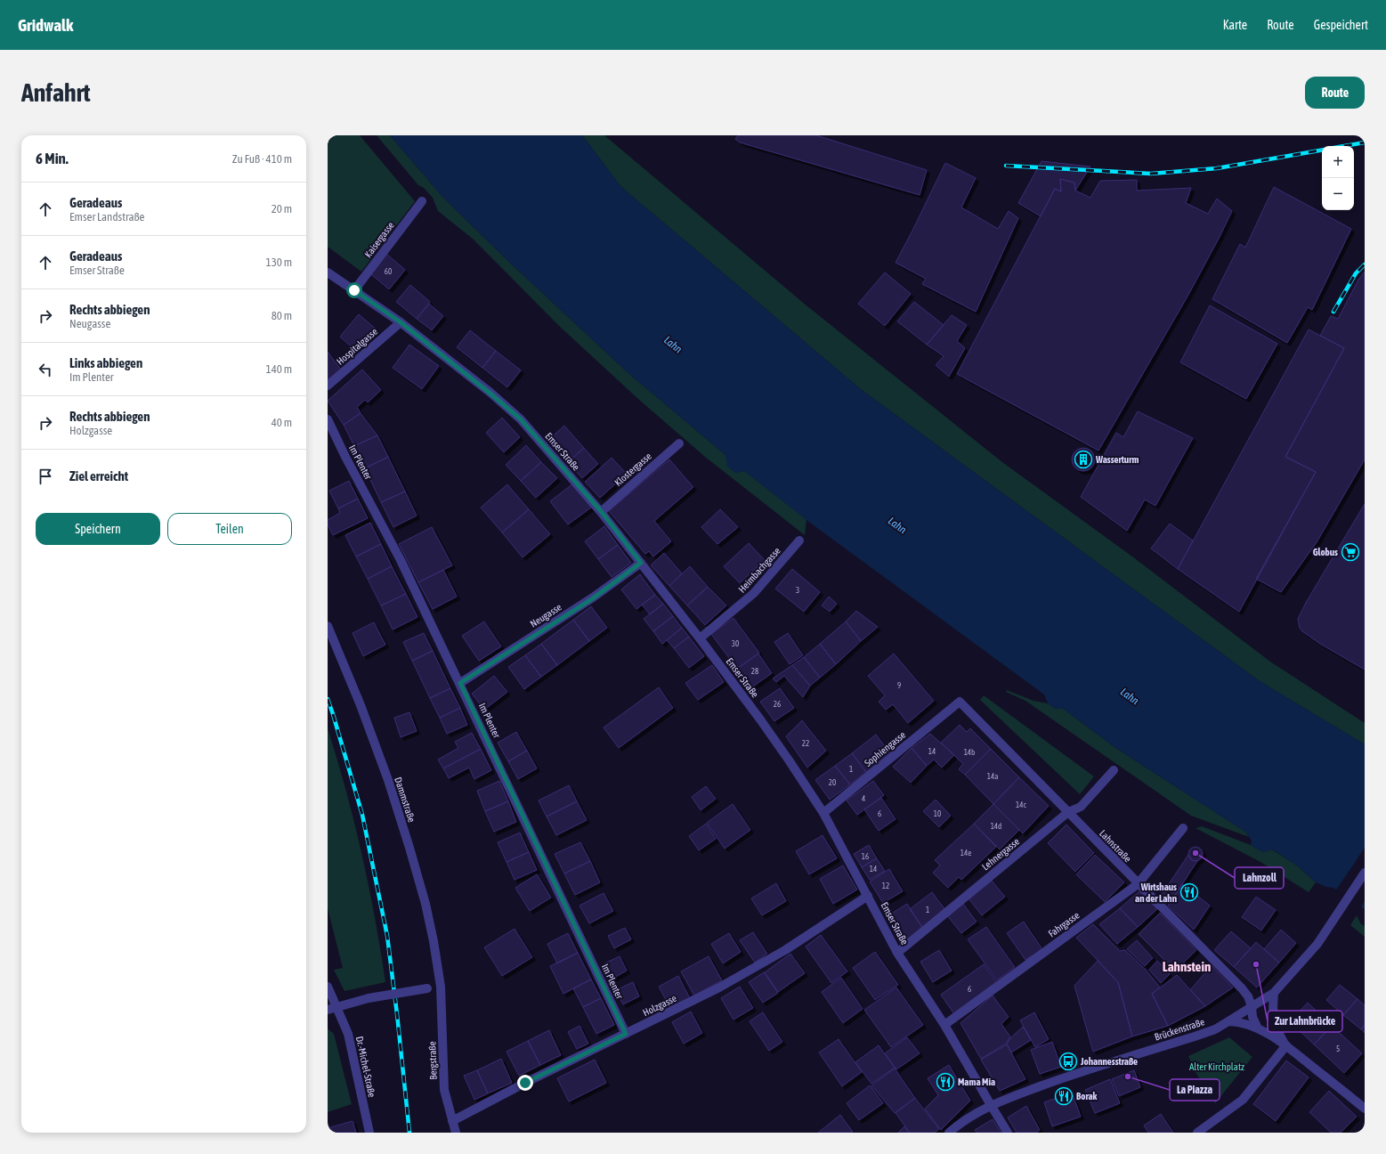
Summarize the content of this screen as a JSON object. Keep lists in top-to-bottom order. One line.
{"streets":{"street":["Kaisergasse","Hospitalgasse","Emser Straße","Im Plenter","Klostergasse","Heimbachgasse","Neugasse","Sophiengasse","Dammstraße","Lahnstraße","Lehnergasse","Fahrgasse","Holzgasse","Brückenstraße","Bergstraße","Dr.-Michel-Straße"]},"crossings":[["Kaisergasse","Emser Straße"],["Hospitalgasse","Emser Straße"],["Emser Straße","Klostergasse"],["Emser Straße","Heimbachgasse"],["Emser Straße","Neugasse"],["Emser Straße","Sophiengasse"],["Emser Straße","Lehnergasse"],["Emser Straße","Fahrgasse"],["Emser Straße","Holzgasse"],["Emser Straße","Brückenstraße"],["Im Plenter","Neugasse"],["Im Plenter","Holzgasse"],["Sophiengasse","Lahnstraße"],["Dammstraße","Bergstraße"],["Lahnstraße","Lehnergasse"],["Lahnstraße","Fahrgasse"],["Lahnstraße","Brückenstraße"],["Holzgasse","Bergstraße"]],"districts":["Lahnstein"],"water":["Lahn"],"parks":["Alter Kirchplatz"],"places":{"building":["Wasserturm"],"supermarket":["Globus"],"other":["Lahnzoll","Zur Lahnbrücke","La Piazza"],"restaurant":["Wirtshaus an der Lahn","Mama Mia","Borak"],"bus stop":["Johannesstraße"]},"house_numbers":["60","3","30","28","9","26","22","14","14b","1","14a","20","4","14c","6","10","14d","14e","16","14","12","1","6","5"],"page":{"header":"Gridwalk","nav":["Karte","Route","Gespeichert"],"buttons":["Route",["Speichern","Teilen"]],"title":"Anfahrt","heading":["6 Min.","Zu Fuß · 410 m"],"map_buttons":["+","−"],"list":[["Geradeaus","Emser Landstraße","20 m"],["Geradeaus","Emser Straße","130 m"],["Rechts abbiegen","Neugasse","80 m"],["Links abbiegen","Im Plenter","140 m"],["Rechts abbiegen","Holzgasse","40 m"],"Ziel erreicht"]}}
